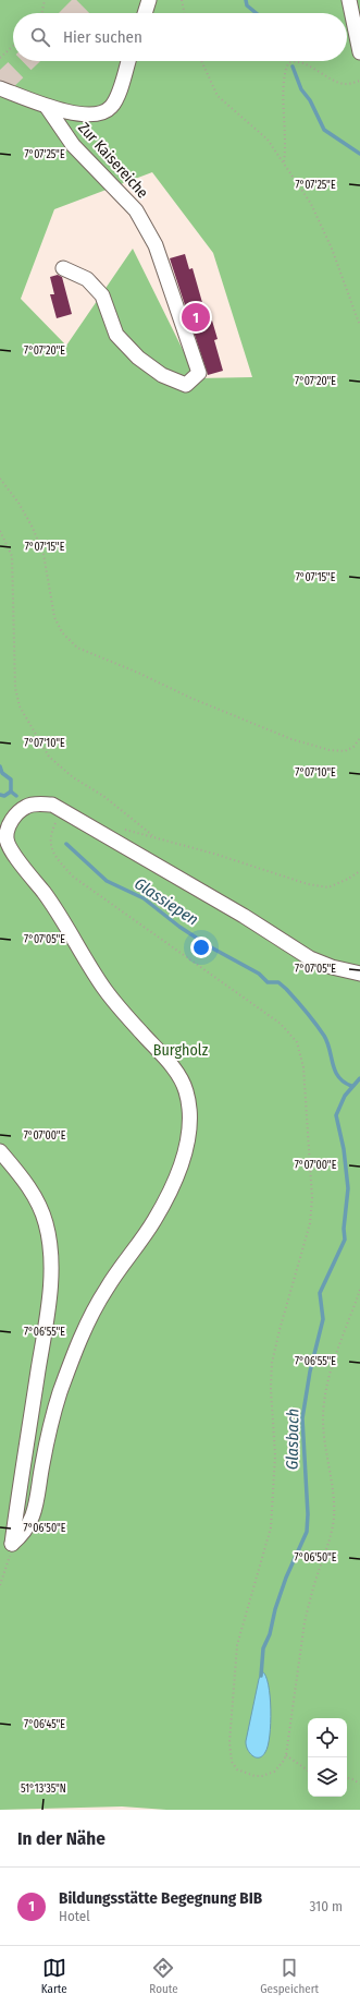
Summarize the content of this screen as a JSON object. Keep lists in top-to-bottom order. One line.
{"streets":{"lane":["Zur Kaisereiche"]},"water":["Glassiepen","Glasbach"],"parks":["Burgholz"],"page":{"search":"Hier suchen","pins":"1","heading":"In der Nähe","list":[{"mark":"1","name":"Bildungsstätte Begegnung BIB","note":"Hotel","value":"310 m"}],"nav":["Karte","Route","Gespeichert"]},"coordinates":["7°07'25\"E","7°07'20\"E","7°07'15\"E","7°07'10\"E","7°07'05\"E","7°07'00\"E","7°06'55\"E","7°06'50\"E","7°06'45\"E","51°13'35\"N"]}
